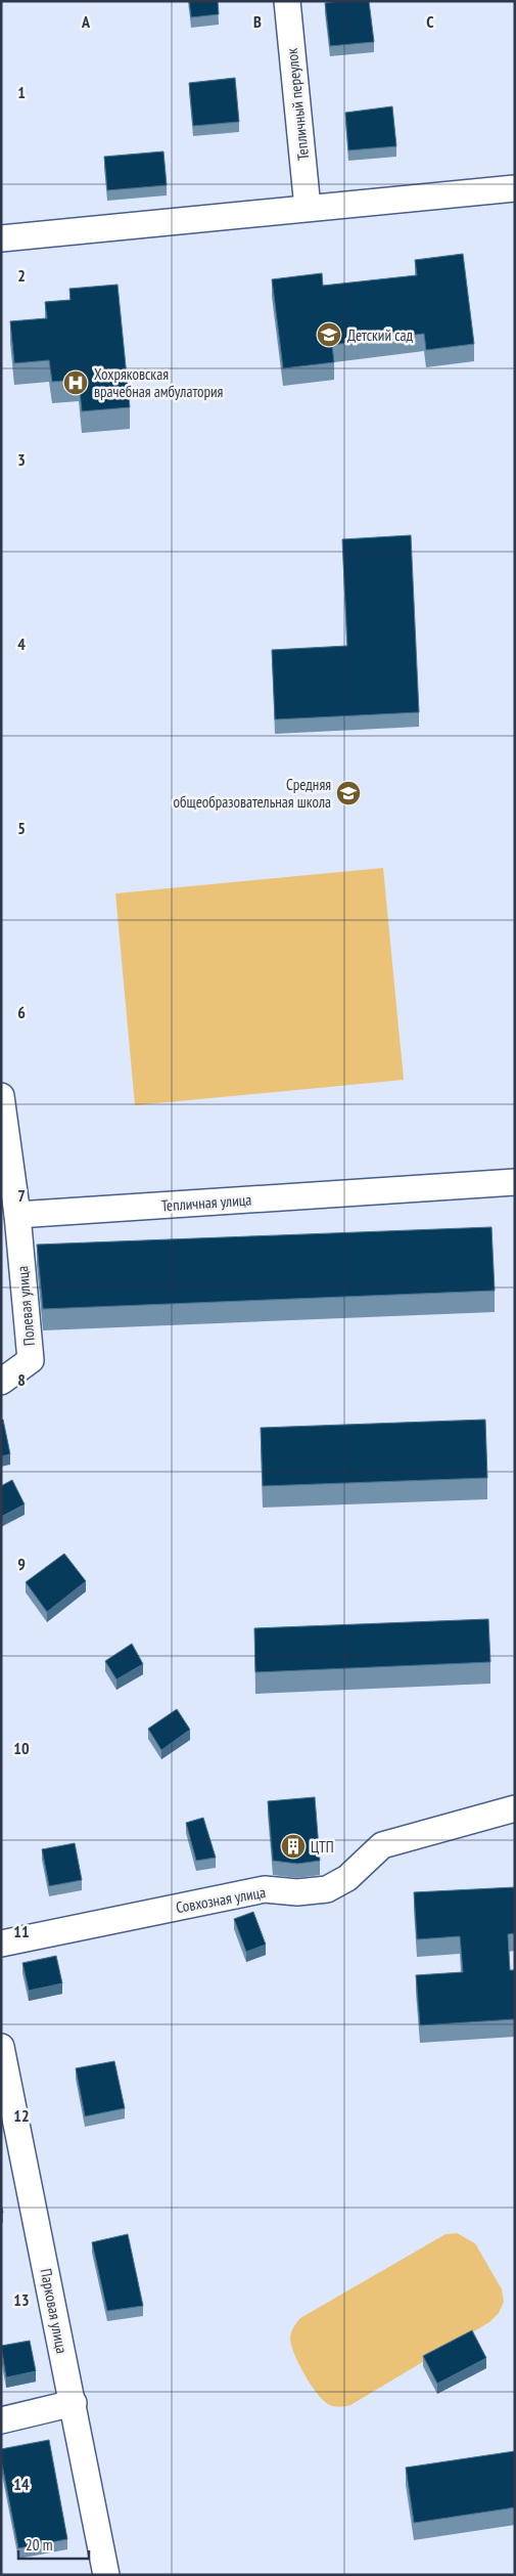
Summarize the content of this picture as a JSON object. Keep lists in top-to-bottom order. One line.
{"streets":{"street":["Тепличный переулок","Тепличная улица","Полевая улица","Совхозная улица","Парковая улица"]},"crossings":[["Тепличная улица","Полевая улица"]],"places":{"school or university":["Детский сад","Средняя общеобразовательная школа"],"hospital":["Хохряковская врачебная амбулатория"],"building":["ЦТП"]},"scale_bar":"20 m","grid":{"columns":["A","B","C"],"rows":["1","2","3","4","5","6","7","8","9","10","11","12","13","14"]}}
